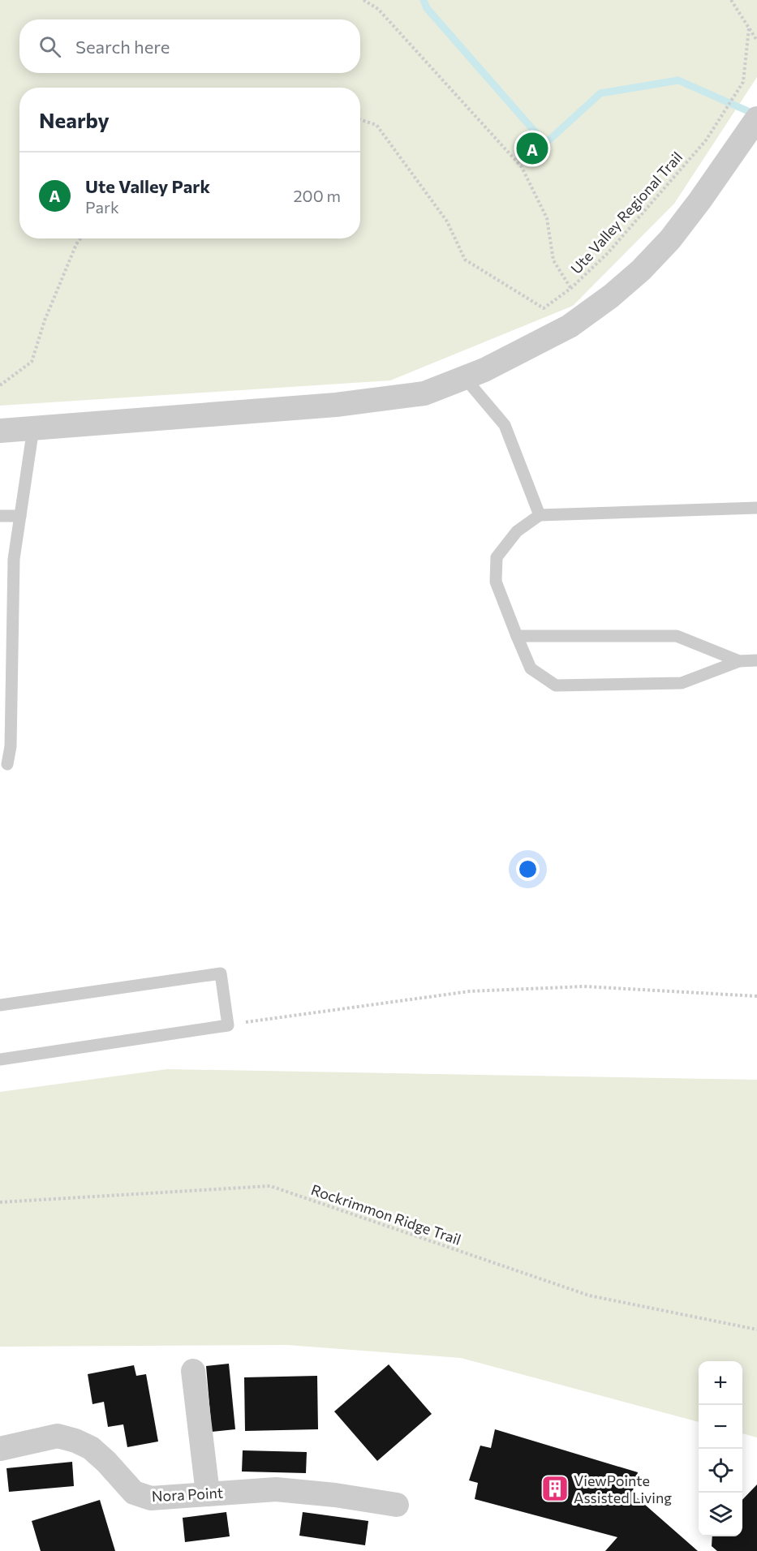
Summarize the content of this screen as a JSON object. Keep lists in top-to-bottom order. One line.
{"streets":{"street":["Nora Point"],"path":["Ute Valley Regional Trail","Rockrimmon Ridge Trail"]},"places":{"building":["ViewPointe Assisted Living"]},"page":{"search":"Search here","heading":"Nearby","pins":"A","list":[{"mark":"A","name":"Ute Valley Park","note":"Park","value":"200 m"}],"map_buttons":["+","−"]}}
